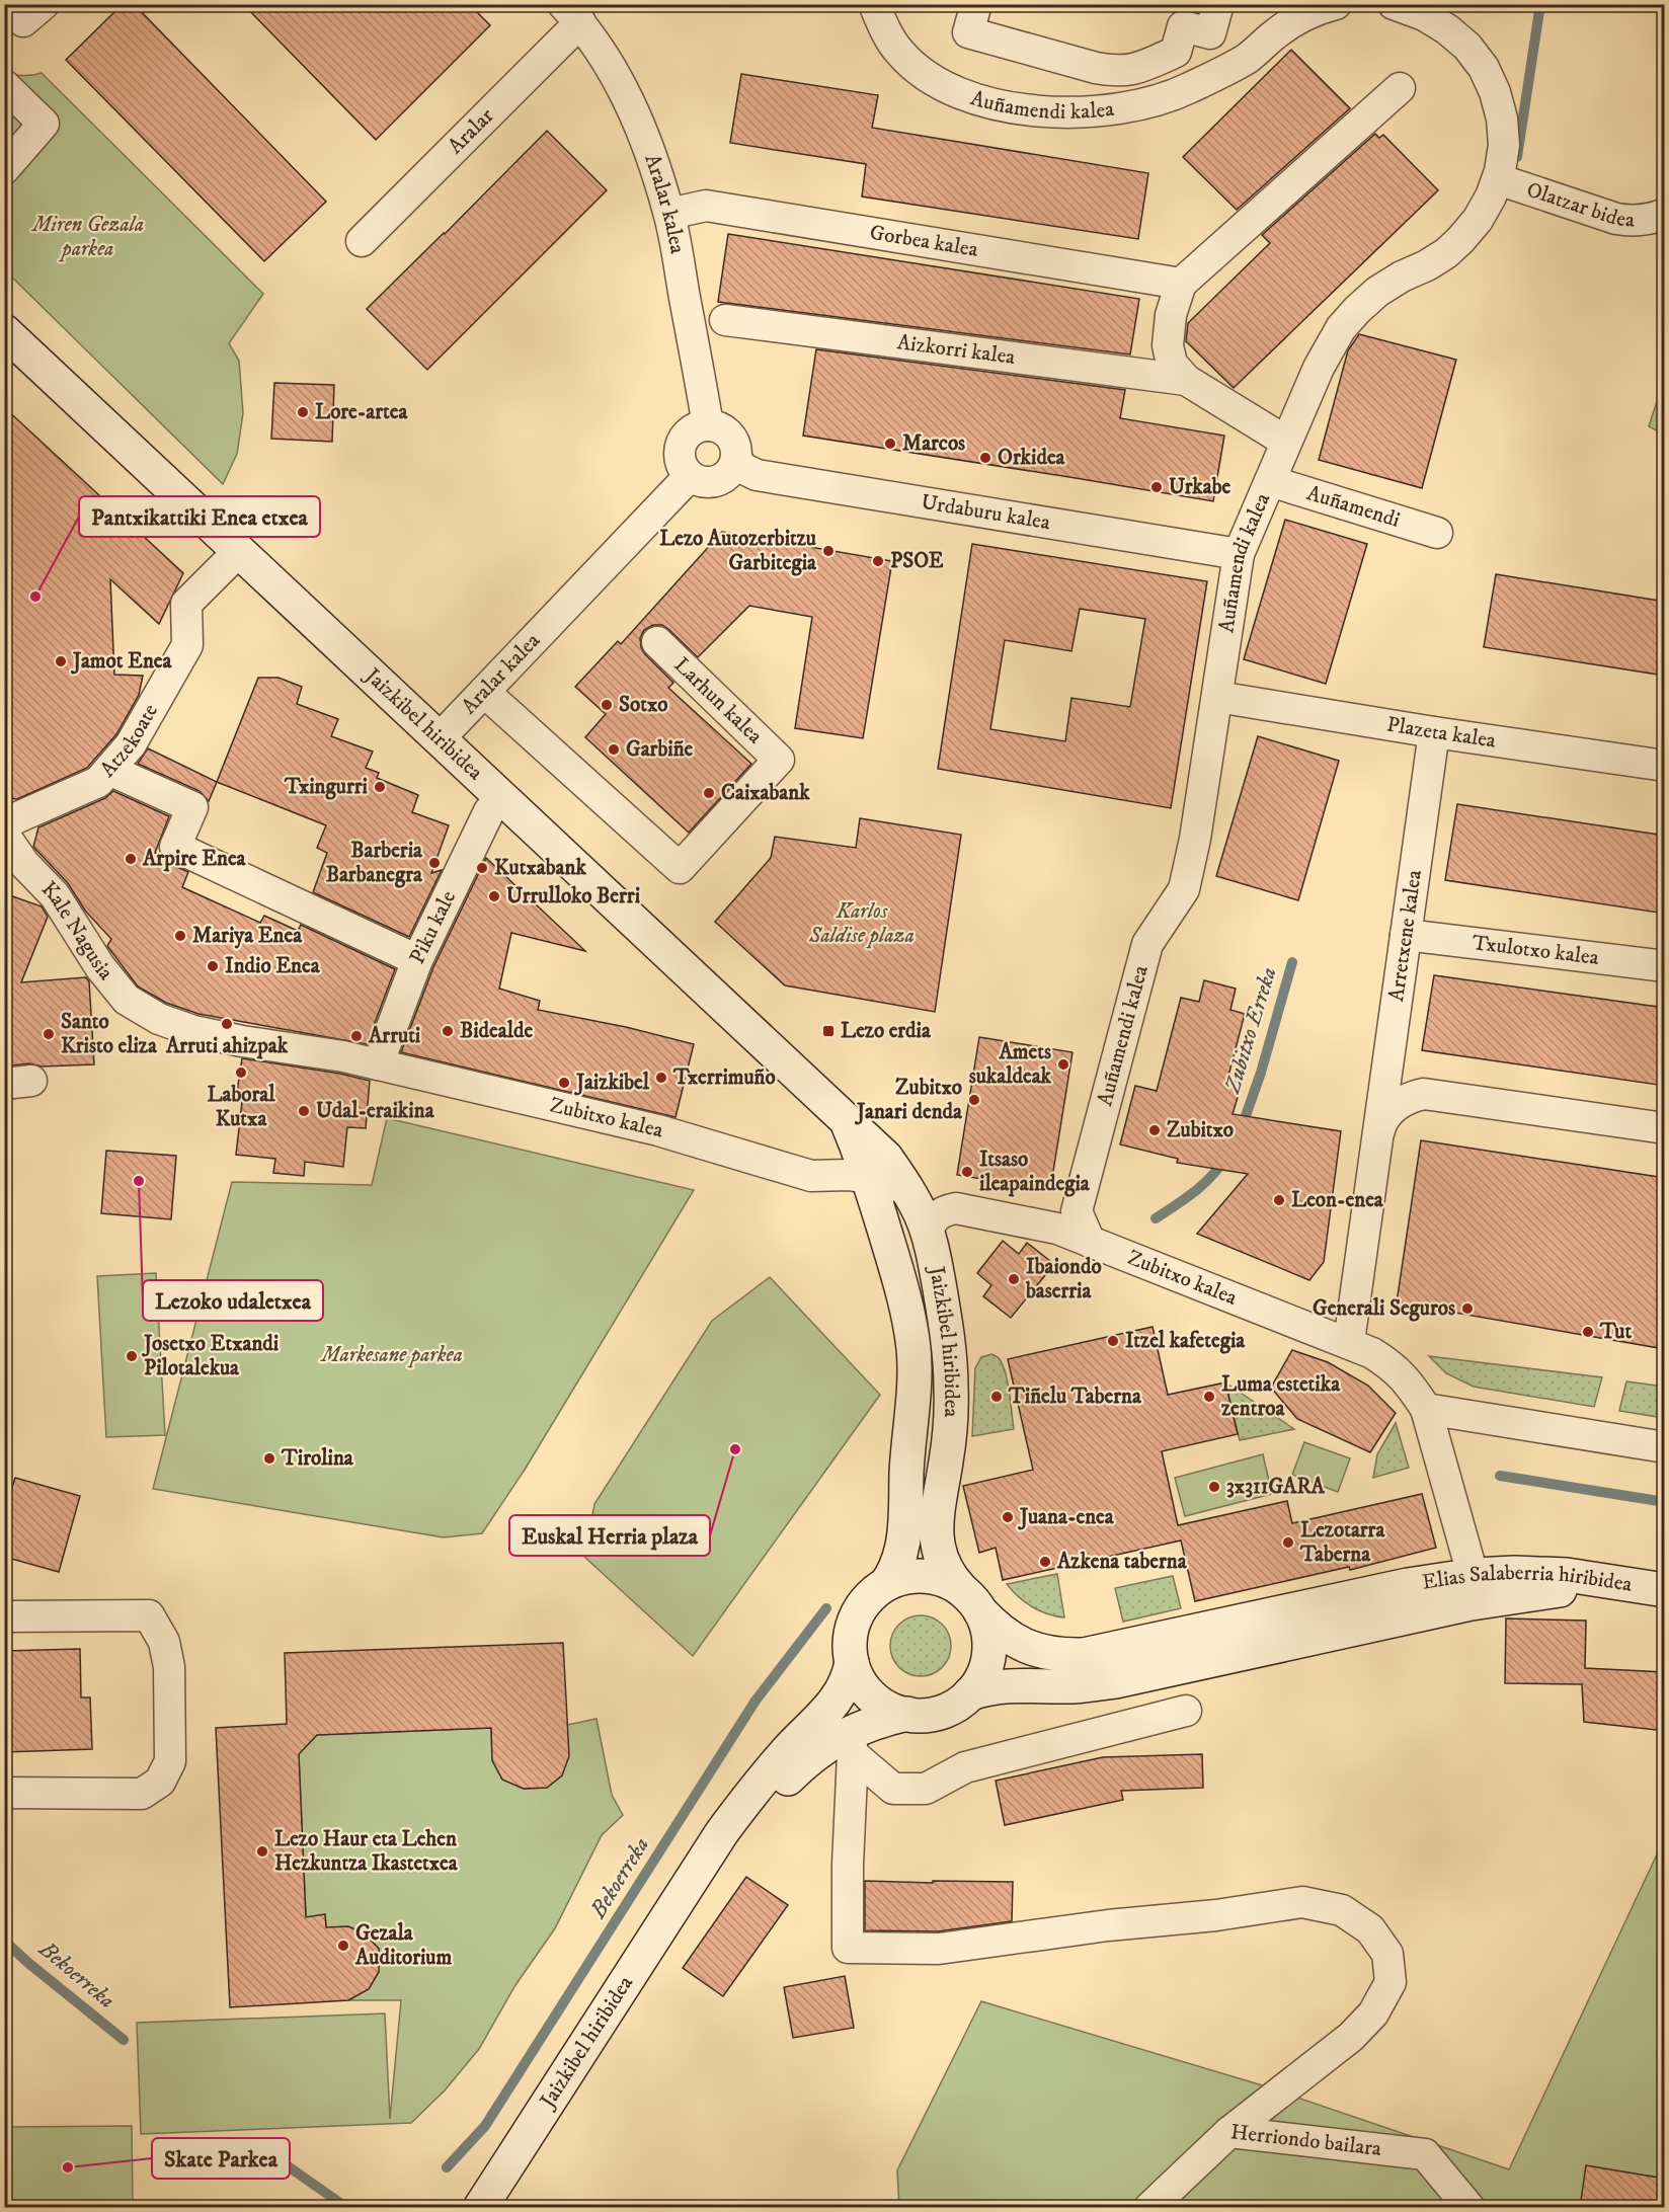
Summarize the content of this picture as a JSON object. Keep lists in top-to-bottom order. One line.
{"streets":{"main road":["Jaizkibel hiribidea","Elias Salaberria hiribidea"],"street":["Auñamendi kalea","Aralar","Olatzar bidea","Aralar kalea","Gorbea kalea","Aizkorri kalea","Auñamendi","Urdaburu kalea","Larhun kalea","Plazeta kalea","Atzekoate","Piku kale","Kale Nagusia","Arretxene kalea","Txulotxo kalea","Zubitxo kalea","Herriondo bailara"]},"crossings":[["Auñamendi kalea","Olatzar bidea"],["Auñamendi kalea","Auñamendi"],["Auñamendi kalea","Urdaburu kalea"],["Auñamendi kalea","Plazeta kalea"],["Auñamendi kalea","Zubitxo kalea"],["Aralar","Aralar kalea"],["Aralar kalea","Gorbea kalea"],["Aralar kalea","Urdaburu kalea"],["Aralar kalea","Larhun kalea"],["Aralar kalea","Jaizkibel hiribidea"],["Jaizkibel hiribidea","Atzekoate"],["Jaizkibel hiribidea","Piku kale"],["Jaizkibel hiribidea","Zubitxo kalea"],["Jaizkibel hiribidea","Elias Salaberria hiribidea"],["Plazeta kalea","Arretxene kalea"],["Atzekoate","Kale Nagusia"],["Piku kale","Zubitxo kalea"],["Kale Nagusia","Zubitxo kalea"],["Arretxene kalea","Txulotxo kalea"],["Arretxene kalea","Zubitxo kalea"],["Zubitxo kalea","Elias Salaberria hiribidea"]],"water":["Zubitxo Erreka","Bekoerreka"],"parks":["Miren Gezala parkea","Karlos Saldise plaza","Markesane parkea"],"places":{"other":["Lore-artea","Marcos","Orkidea","Urkabe","Lezo Autozerbitzu Garbitegia","PSOE","Pantxikattiki Enea etxea","Jamot Enea","Sotxo","Garbiñe","Txingurri","Caixabank","Arpire Enea","Barberia Barbanegra","Kutxabank","Urrulloko Berri","Mariya Enea","Indio Enea","Arruti ahizpak","Bidealde","Santo Kristo eliza","Arruti","Amets sukaldeak","Laboral Kutxa","Txerrimuño","Jaizkibel","Zubitxo Janari denda","Udal-eraikina","Zubitxo","Itsaso ileapaindegia","Lezoko udaletxea","Leon-enea","Ibaiondo baserria","Generali Seguros","Tut","Itzel kafetegia","Josetxo Etxandi Pilotalekua","Tiñelu Taberna","Luma estetika zentroa","Euskal Herria plaza","Tirolina","3x311GARA","Juana-enea","Lezotarra Taberna","Azkena taberna","Lezo Haur eta Lehen Hezkuntza Ikastetxea","Gezala Auditorium","Skate Parkea"],"transit":["Lezo erdia"]}}
